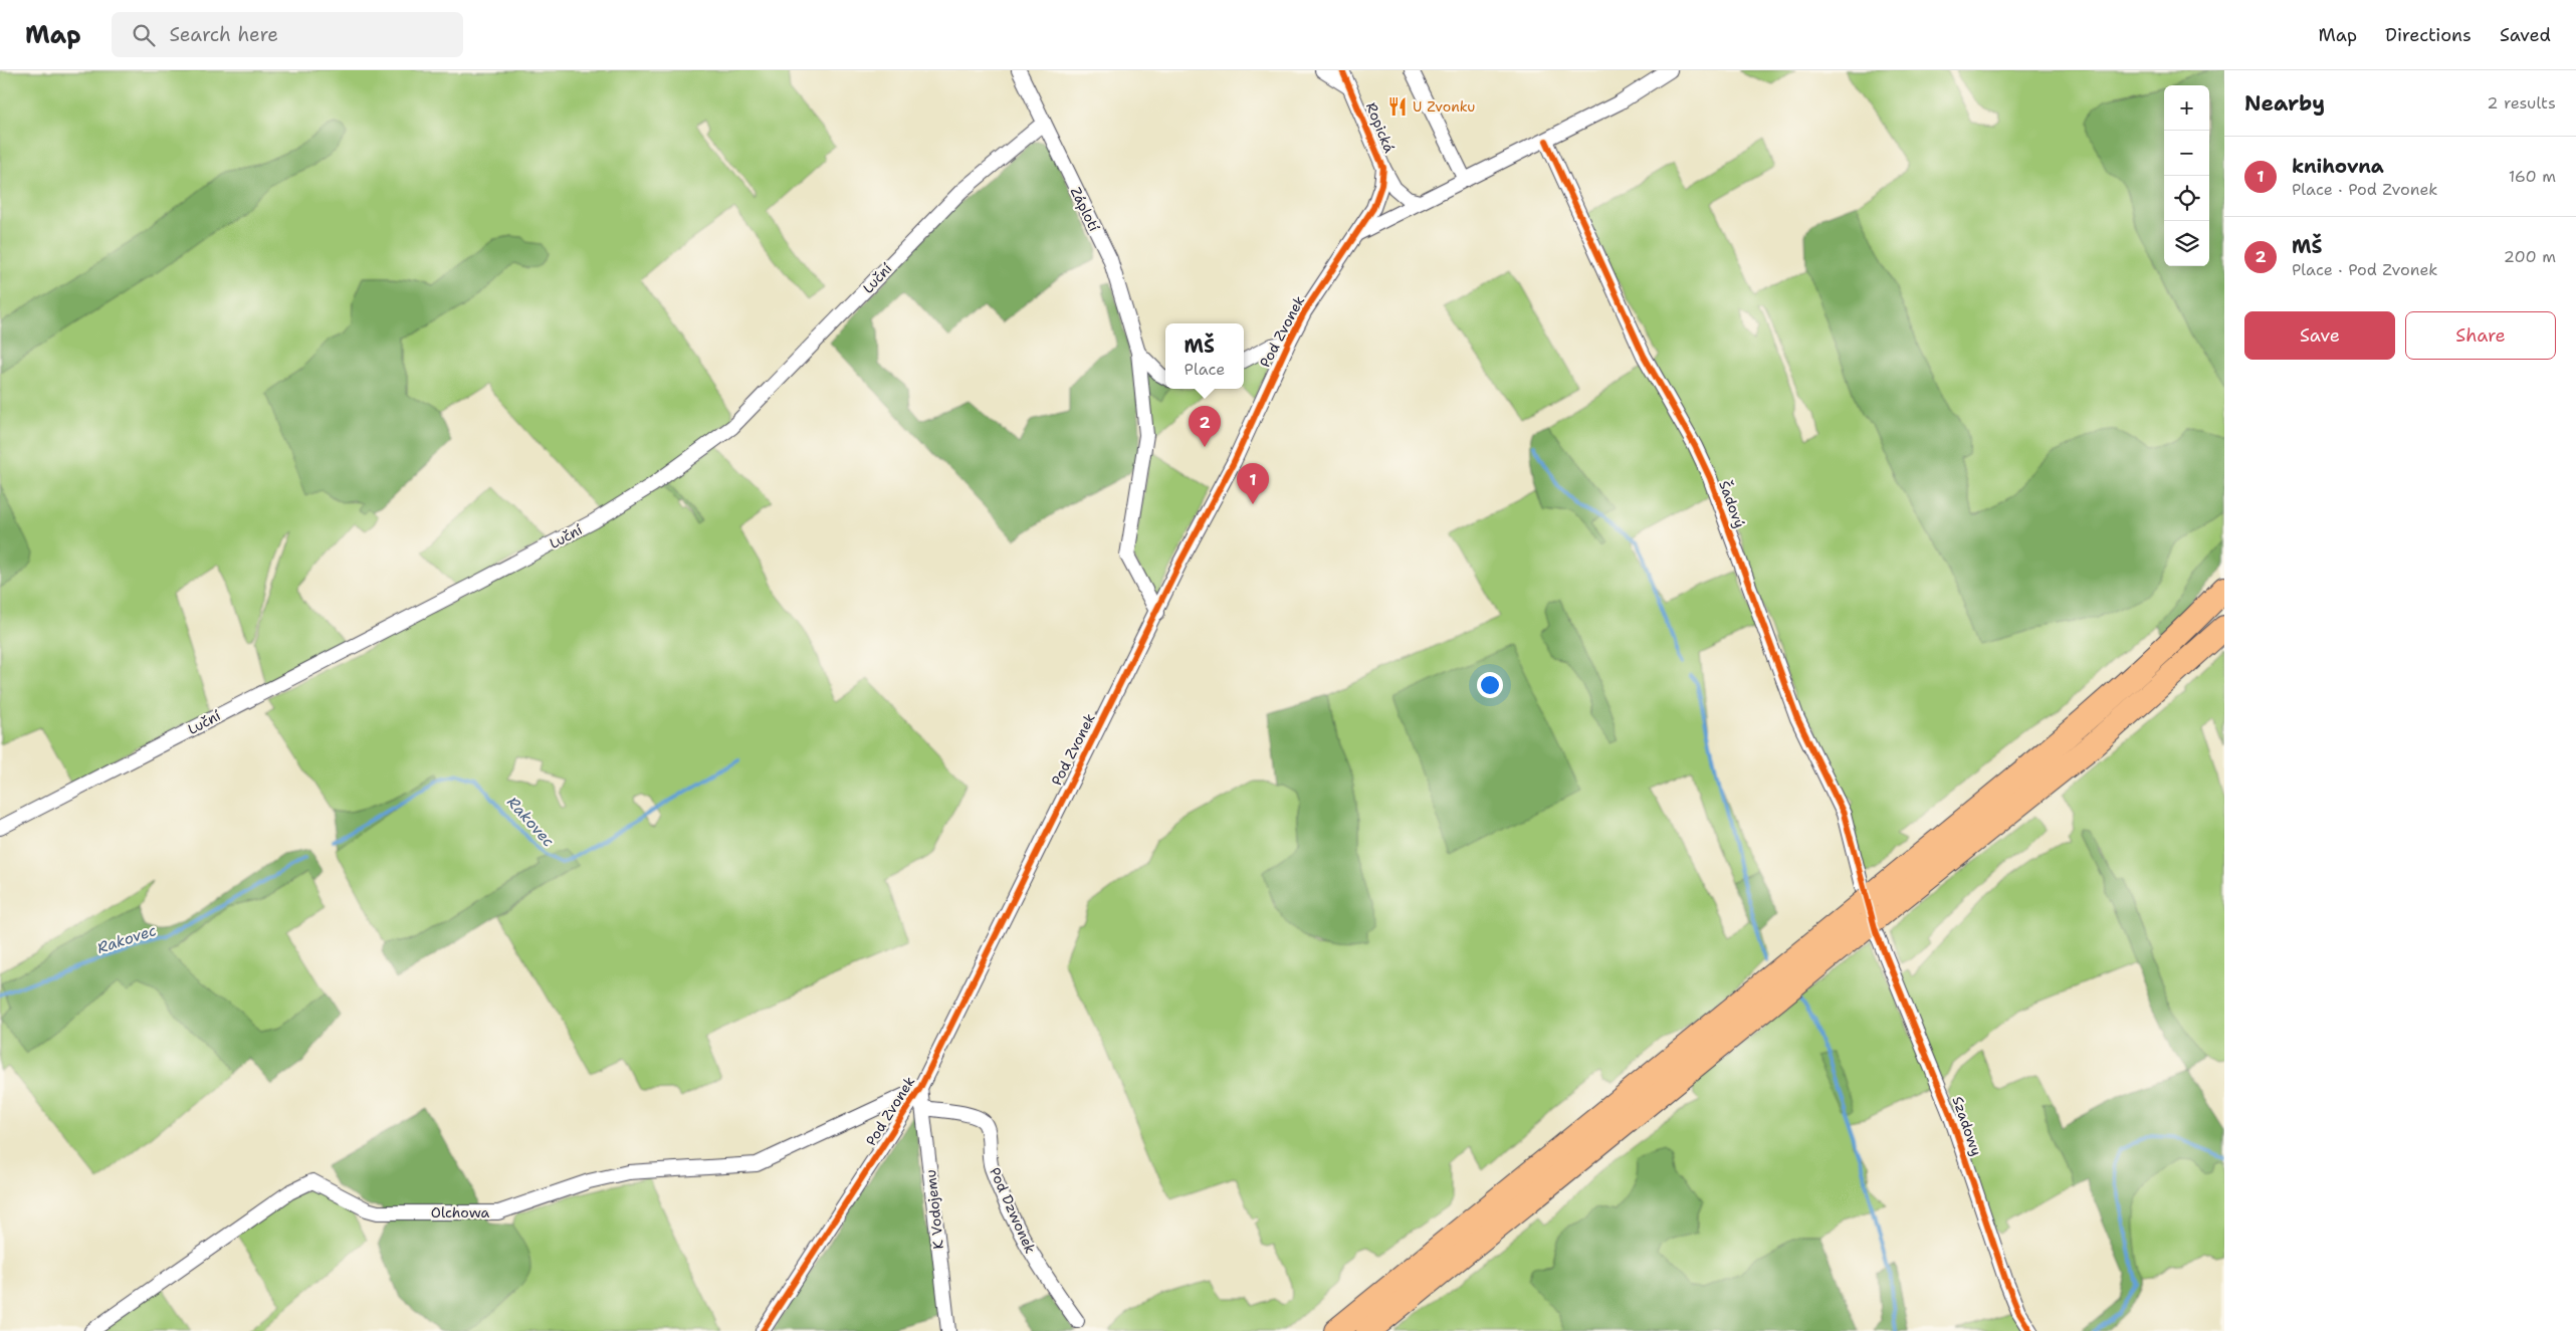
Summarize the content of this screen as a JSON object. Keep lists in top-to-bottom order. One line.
{"streets":{"street":["Ropická","Záplotí","Luční","Pod Zvonek","Šadový","Szadowy","K Vodojemu","Pod Dzwonek","Olchowa"]},"crossings":[["Ropická","Pod Zvonek"],["Záplotí","Luční"],["Záplotí","Pod Zvonek"],["Pod Zvonek","Šadový"],["Pod Zvonek","K Vodojemu"],["Pod Zvonek","Olchowa"],["Šadový","Szadowy"],["K Vodojemu","Pod Dzwonek"],["K Vodojemu","Olchowa"]],"water":["Rakovec"],"places":{"restaurant":["U Zvonku"]},"page":{"header":"Map","search":"Search here","nav":["Map","Directions","Saved"],"heading":["Nearby","2 results"],"map_buttons":["+","−"],"list":[{"mark":"1","name":"knihovna","note":"Place · Pod Zvonek","value":"160 m"},{"mark":"2","name":"MŠ","note":"Place · Pod Zvonek","value":"200 m"}],"buttons":["Save","Share"],"popup":["MŠ","Place"],"pins":["2","1"]}}
